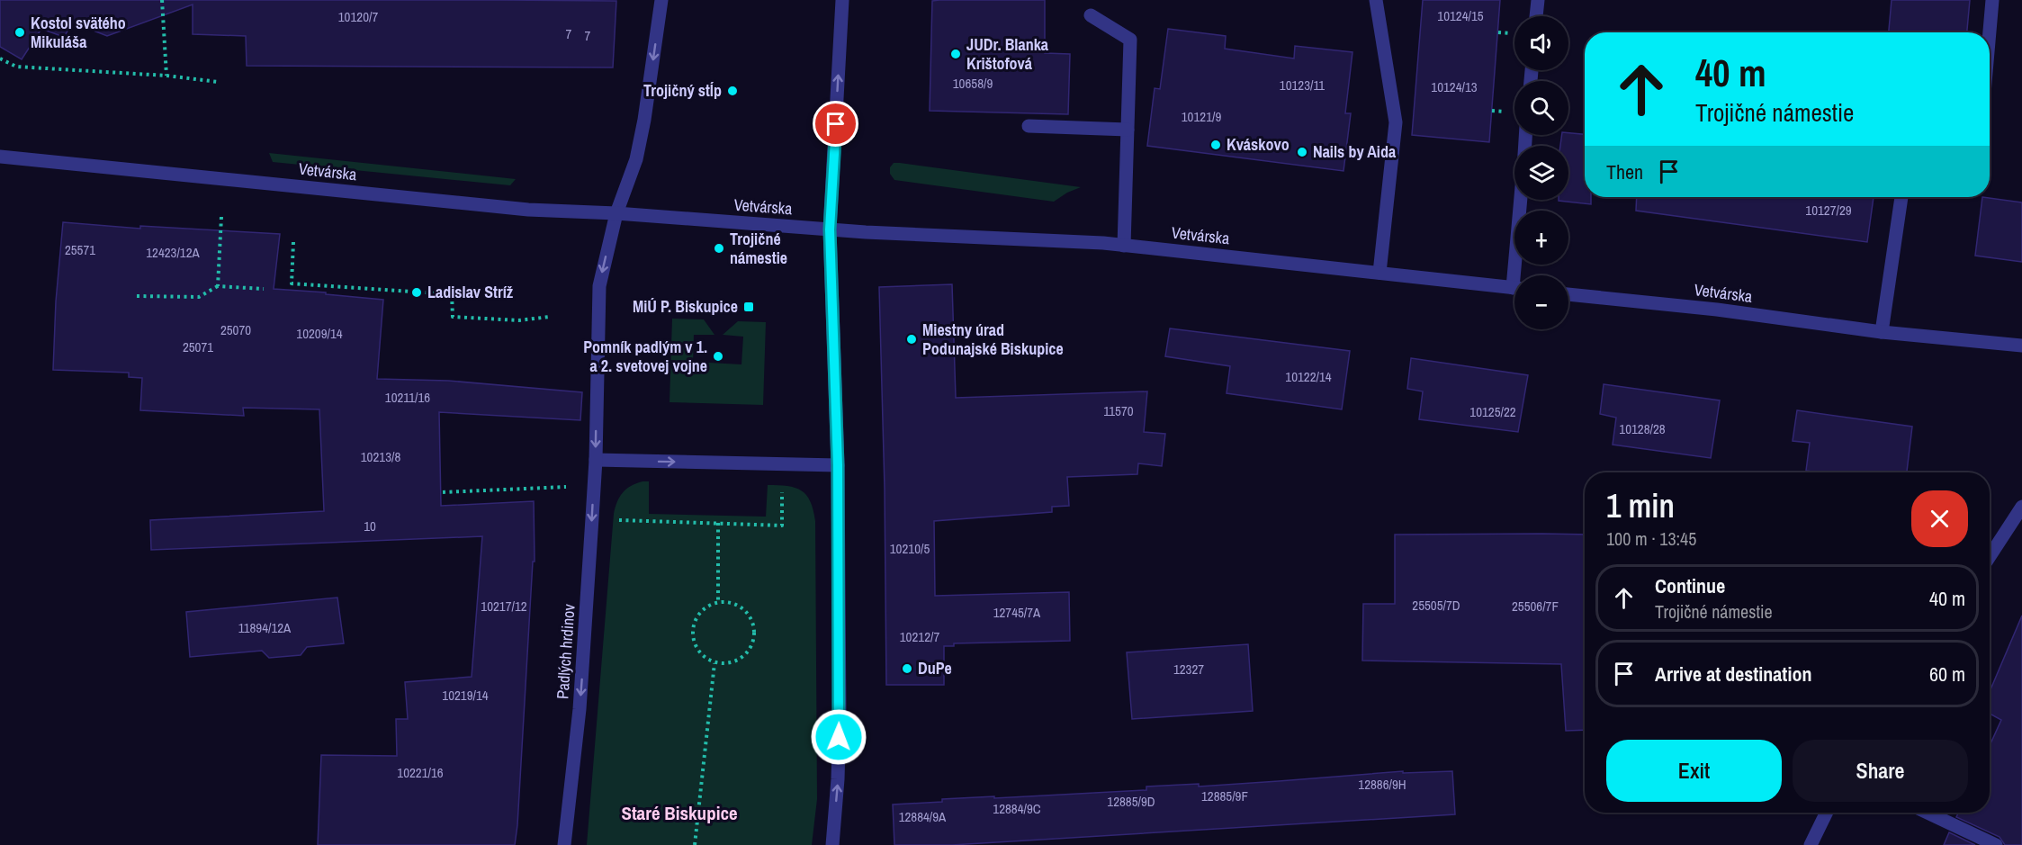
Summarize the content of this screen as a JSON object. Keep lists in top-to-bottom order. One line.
{"streets":{"street":["Vetvárska","Padlých hrdinov"]},"one_way":["Padlých hrdinov"],"districts":["Staré Biskupice"],"places":{"other":["Kostol svätého Mikuláša","JUDr. Blanka Krištofová","Trojičný stĺp","Kváskovo","Nails by Aida","Trojičné námestie","Ladislav Stríž","Miestny úrad Podunajské Biskupice","Pomník padlým v 1. a 2. svetovej vojne","DuPe"],"transit":["MiÚ P. Biskupice"]},"house_numbers":["10124/15","10120/7","7","7","10658/9","10123/11","10124/13","10121/9","10127/29","25571","12423/12A","25070","10209/14","25071","10122/14","10211/16","11570","10125/22","10128/28","10213/8","10","10210/5","25505/7D","10217/12","25506/7F","12745/7A","11894/12A","10212/7","12327","10219/14","10221/16","12886/9H","12885/9F","12885/9D","12884/9C","12884/9A"],"page":{"map_buttons":["+","−"],"turn":["40 m","Trojičné námestie"],"then":"Then","heading":["1 min","100 m · 13:45"],"list":[{"name":"Continue","note":"Trojičné námestie","value":"40 m"},{"name":"Arrive at destination","value":"60 m"}],"buttons":["Exit","Share"]}}
